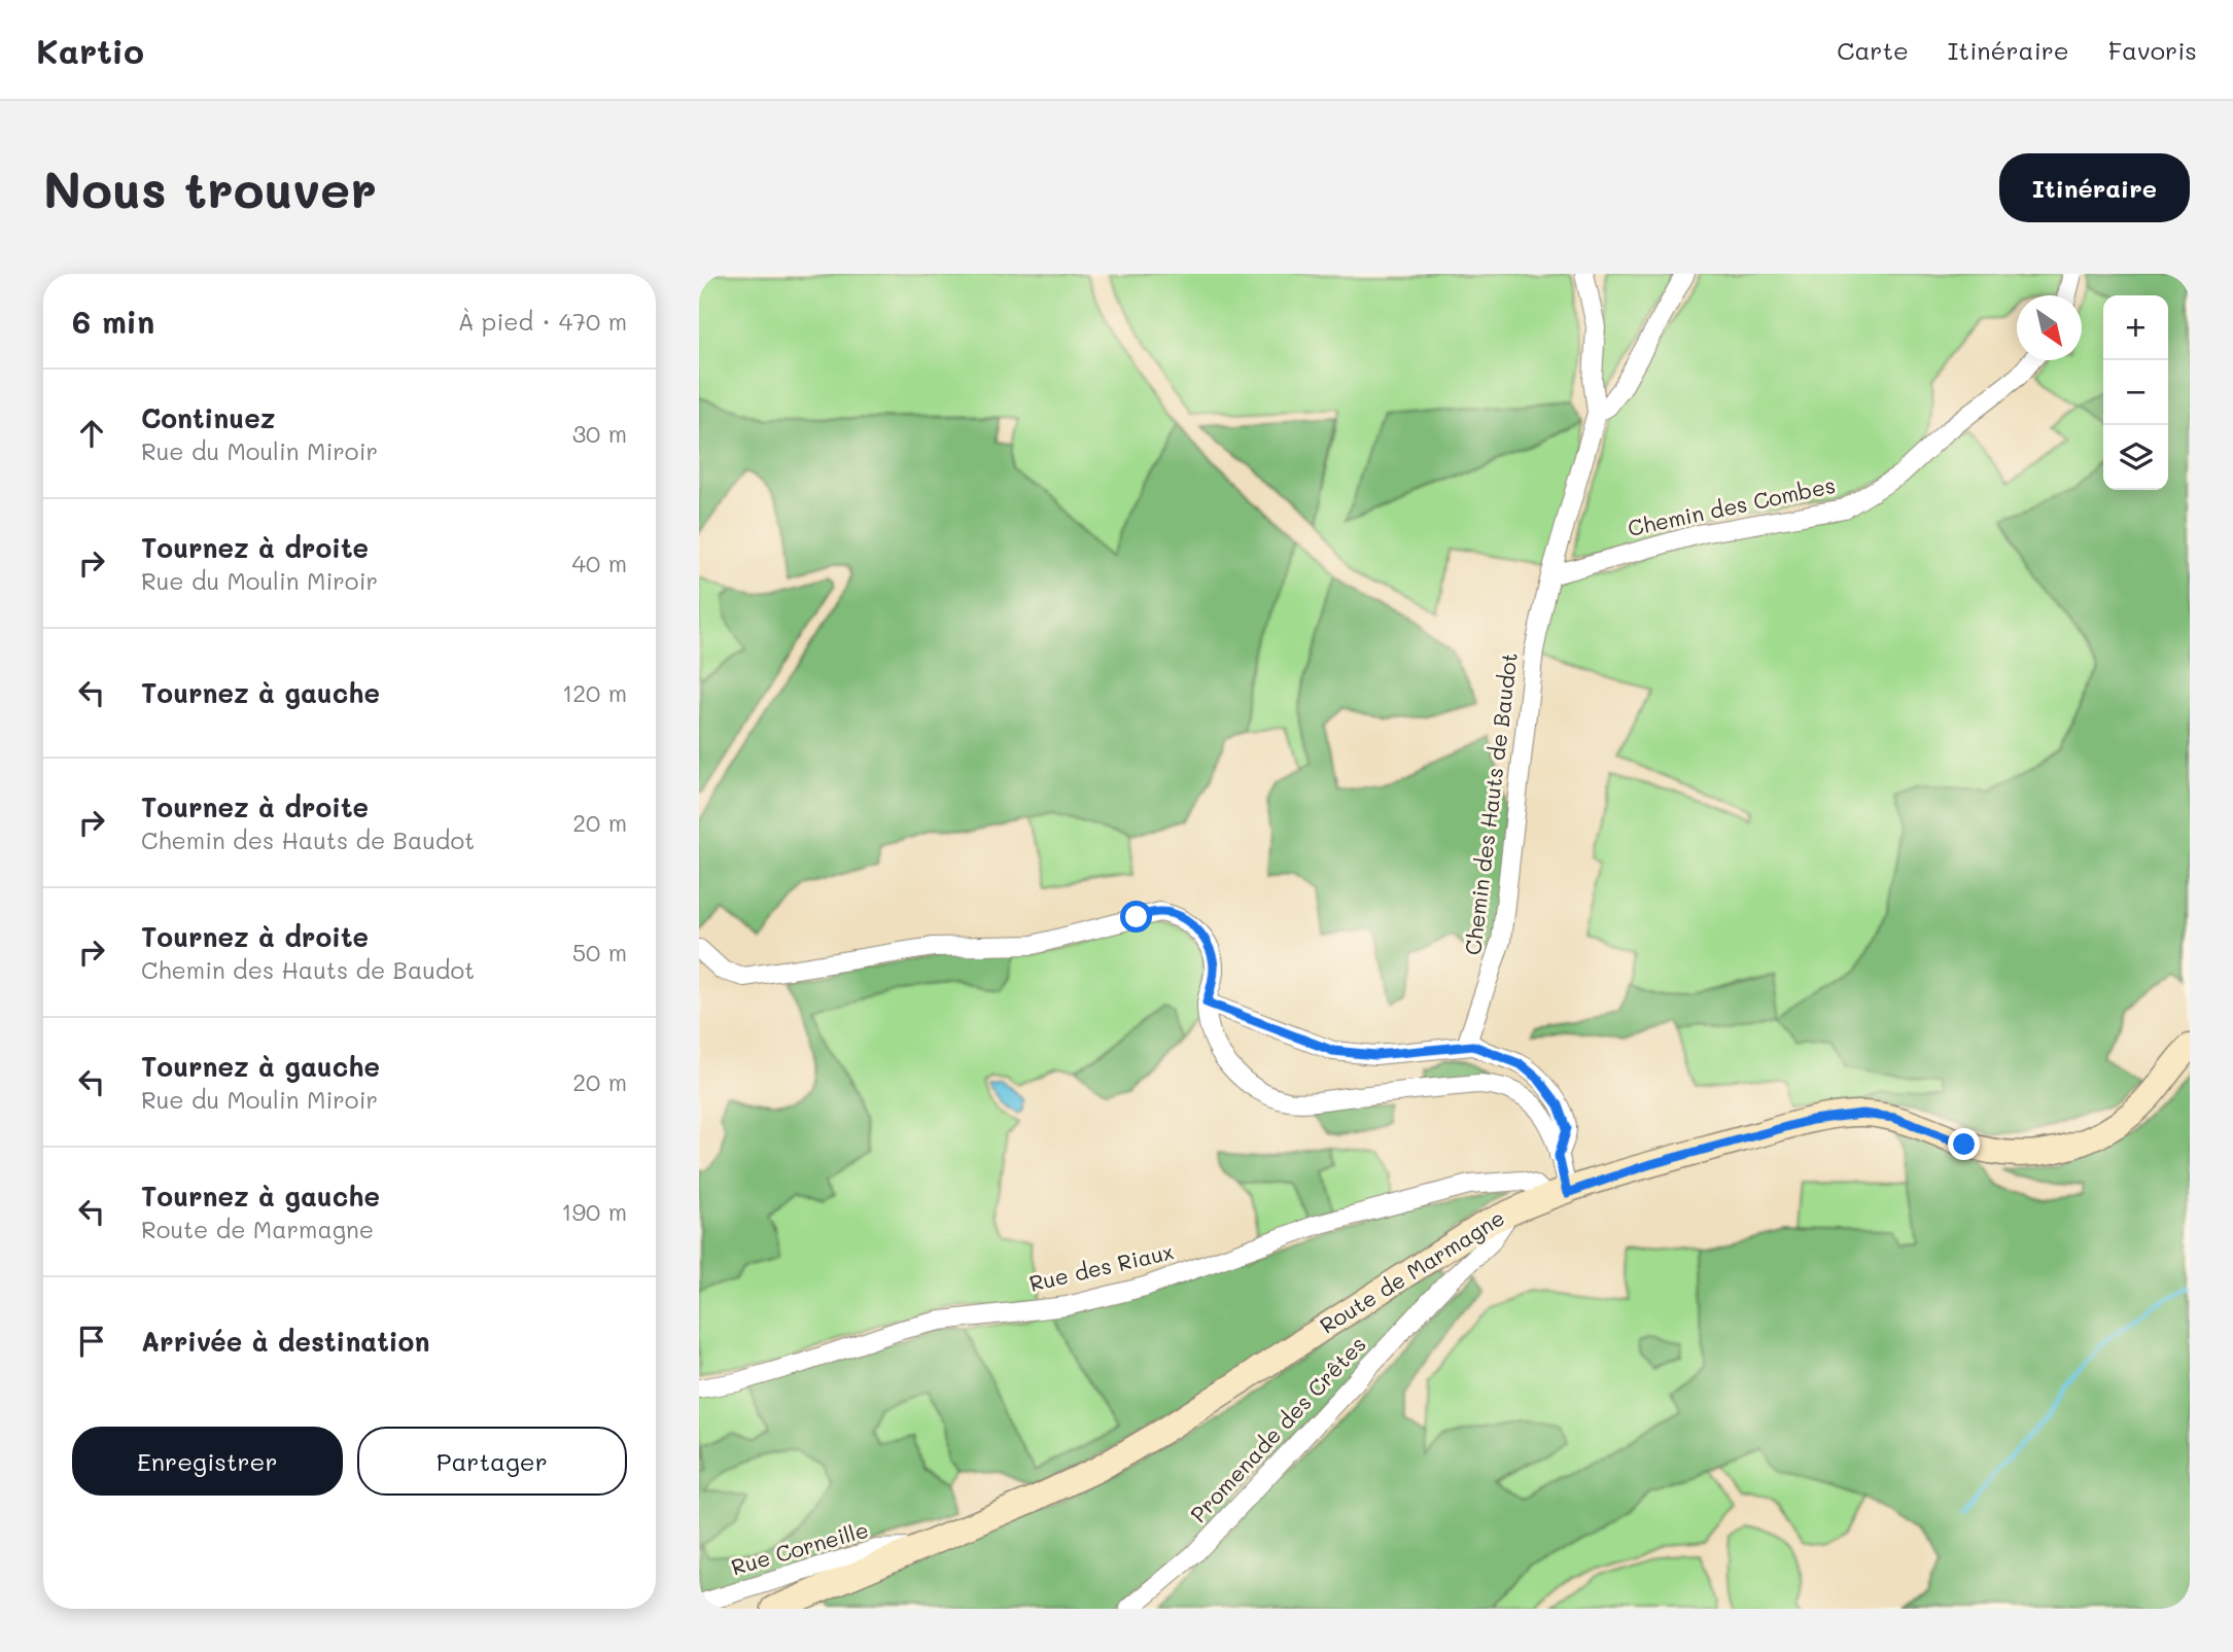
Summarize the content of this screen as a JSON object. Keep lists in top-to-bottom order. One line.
{"streets":{"street":["Chemin des Combes","Chemin des Hauts de Baudot","Rue des Riaux","Route de Marmagne","Promenade des Crêtes","Rue Corneille"]},"crossings":[["Chemin des Combes","Chemin des Hauts de Baudot"],["Rue des Riaux","Route de Marmagne"],["Route de Marmagne","Promenade des Crêtes"],["Route de Marmagne","Rue Corneille"]],"north":"bottom right","page":{"header":"Kartio","nav":["Carte","Itinéraire","Favoris"],"buttons":["Itinéraire",["Enregistrer","Partager"]],"title":"Nous trouver","heading":["6 min","À pied · 470 m"],"map_buttons":["+","−"],"list":[["Continuez","Rue du Moulin Miroir","30 m"],["Tournez à droite","Rue du Moulin Miroir","40 m"],["Tournez à gauche","120 m"],["Tournez à droite","Chemin des Hauts de Baudot","20 m"],["Tournez à droite","Chemin des Hauts de Baudot","50 m"],["Tournez à gauche","Rue du Moulin Miroir","20 m"],["Tournez à gauche","Route de Marmagne","190 m"],"Arrivée à destination"]}}
